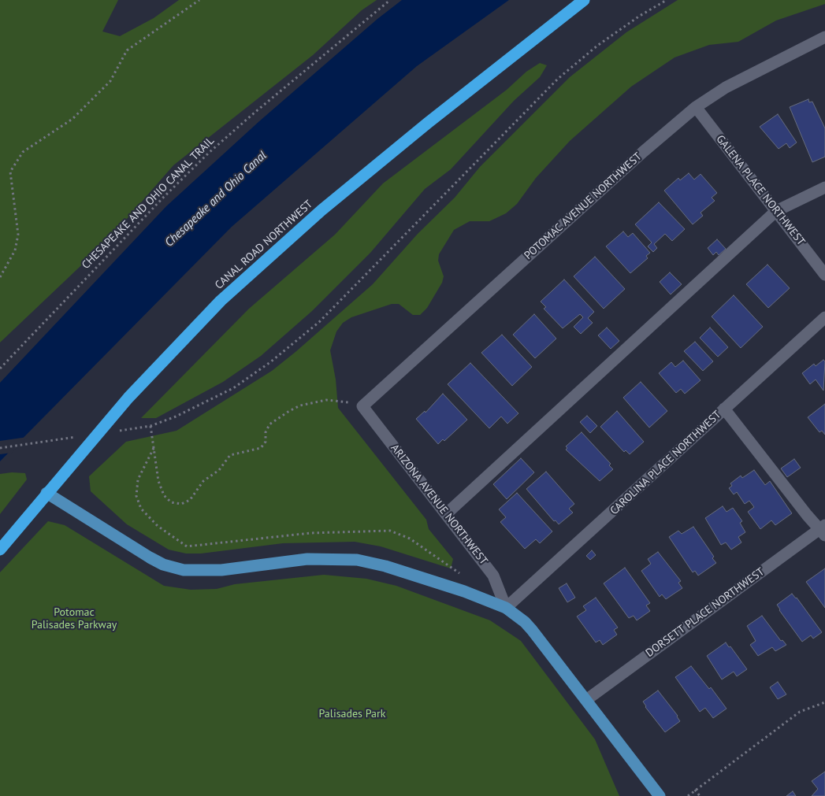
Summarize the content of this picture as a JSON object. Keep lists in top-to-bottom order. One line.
{"streets":{"highway":["CANAL ROAD NORTHWEST"],"street":["GALENA PLACE NORTHWEST","POTOMAC AVENUE NORTHWEST","CAROLINA PLACE NORTHWEST","ARIZONA AVENUE NORTHWEST","DORSETT PLACE NORTHWEST"],"path":["CHESAPEAKE AND OHIO CANAL TRAIL"]},"crossings":[["GALENA PLACE NORTHWEST","POTOMAC AVENUE NORTHWEST"],["POTOMAC AVENUE NORTHWEST","ARIZONA AVENUE NORTHWEST"],["CAROLINA PLACE NORTHWEST","ARIZONA AVENUE NORTHWEST"]],"water":["Chesapeake and Ohio Canal"],"parks":["Potomac Palisades Parkway","Palisades Park"]}
